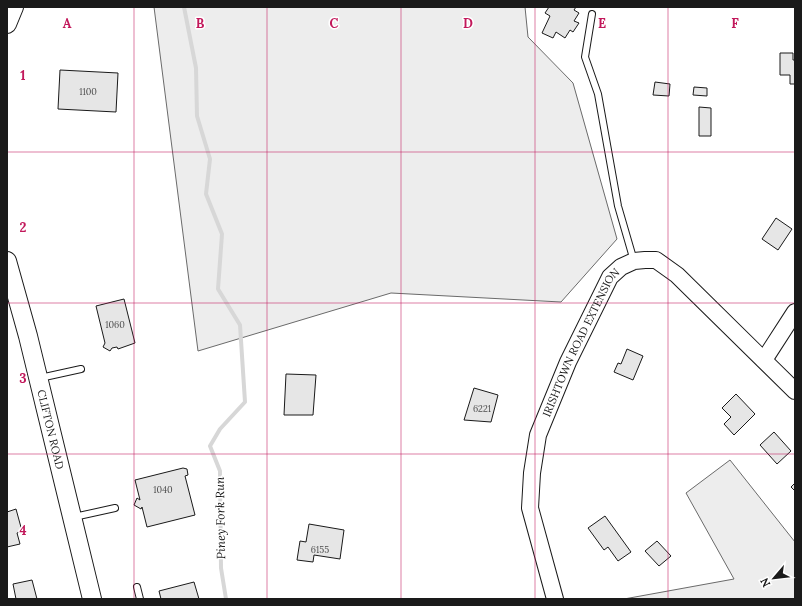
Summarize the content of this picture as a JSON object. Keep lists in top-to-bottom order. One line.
{"streets":{"main road":["CLIFTON ROAD"],"street":["IRISHTOWN ROAD EXTENSION"]},"water":["Piney Fork Run"],"house_numbers":["1100","1060","6221","1040","6155"],"north":"bottom left","grid":{"columns":["A","B","C","D","E","F"],"rows":["1","2","3","4"]}}
